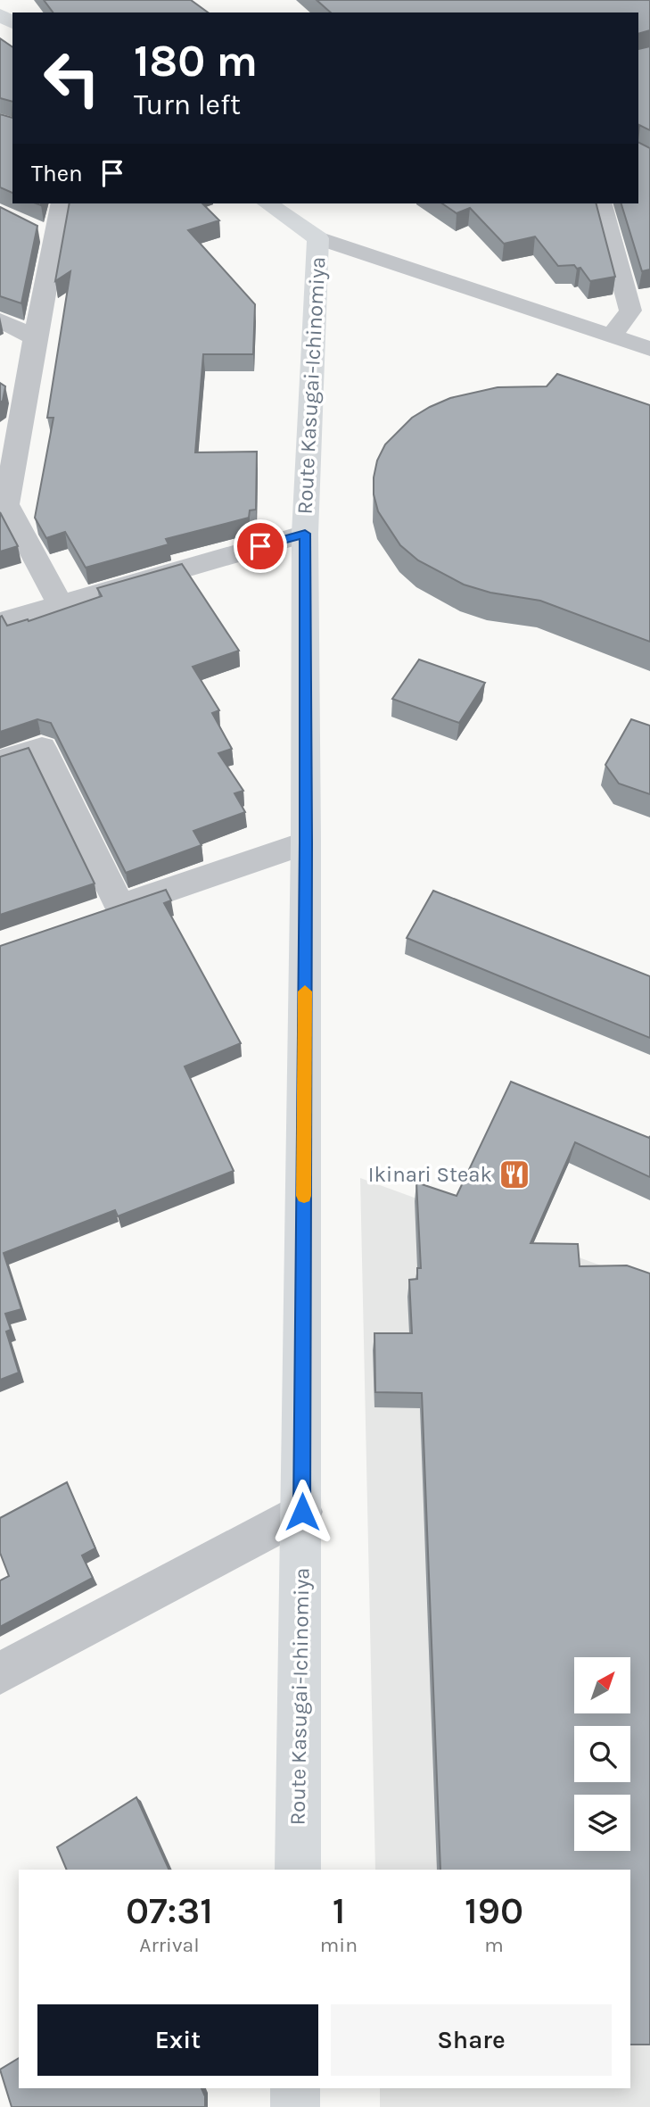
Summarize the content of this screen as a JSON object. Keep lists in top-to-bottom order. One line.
{"streets":{"main road":["Route Kasugai-Ichinomiya"]},"places":{"restaurant":["Ikinari Steak"]},"north":"top right","page":{"turn":["180 m","Turn left"],"then":"Then","eta":["07:31","Arrival","1","min","190","m"],"buttons":["Exit","Share"]}}
